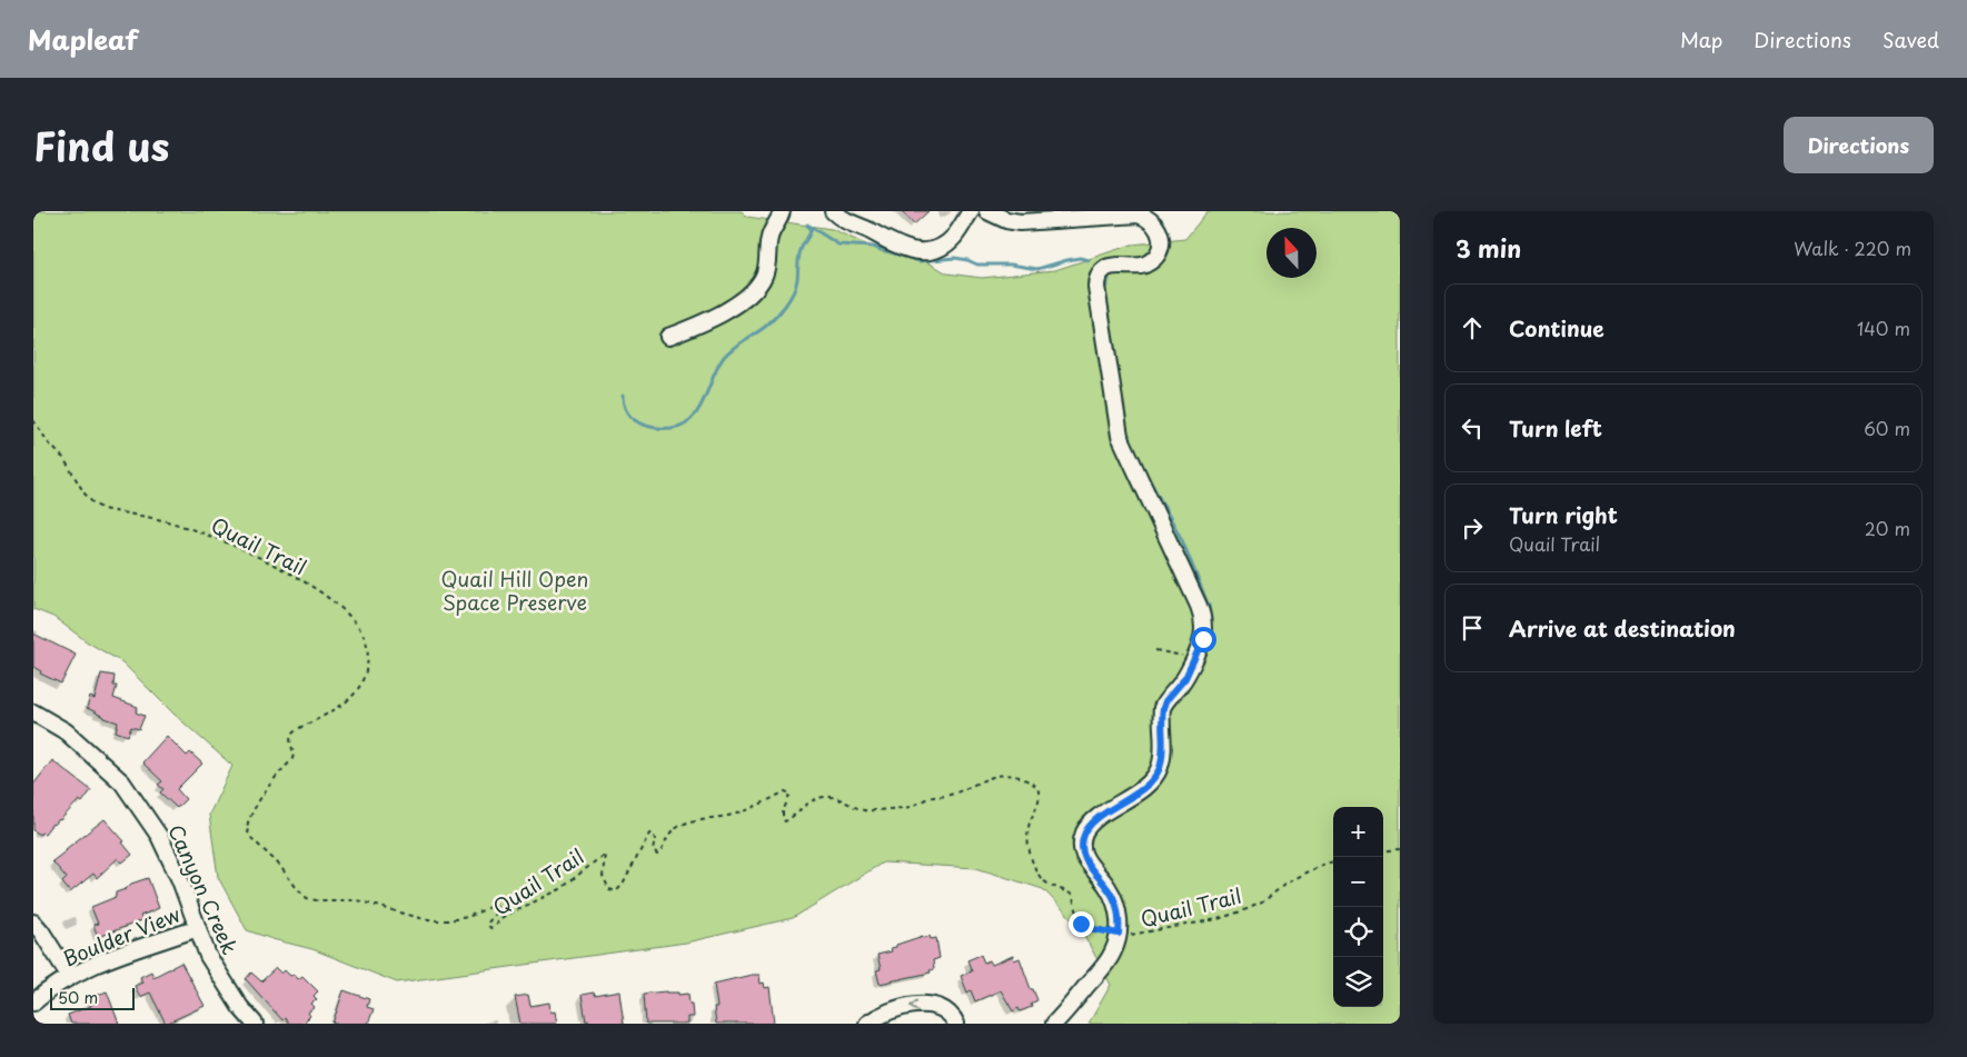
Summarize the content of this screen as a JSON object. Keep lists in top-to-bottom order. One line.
{"streets":{"street":["Canyon Creek","Boulder View"],"path":["Quail Trail"]},"crossings":[["Canyon Creek","Boulder View"]],"parks":["Quail Hill Open Space Preserve"],"scale_bar":"50 m","north":"top","page":{"header":"Mapleaf","nav":["Map","Directions","Saved"],"title":"Find us","buttons":"Directions","heading":["3 min","Walk · 220 m"],"list":[["Continue","140 m"],["Turn left","60 m"],["Turn right","Quail Trail","20 m"],"Arrive at destination"],"map_buttons":["+","−"],"scale":"50 m"}}
